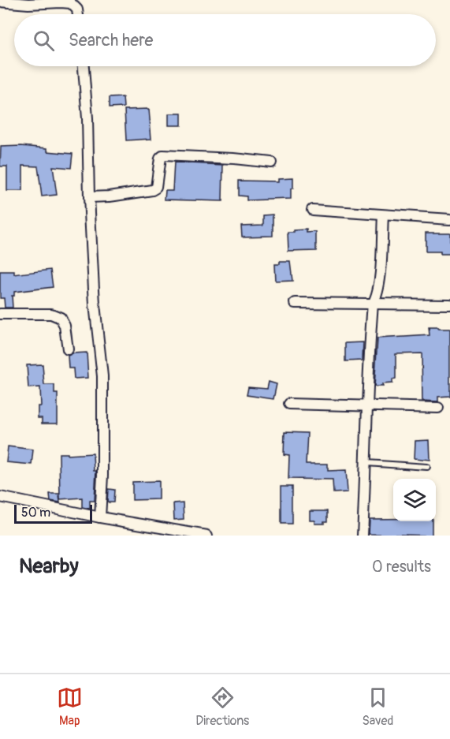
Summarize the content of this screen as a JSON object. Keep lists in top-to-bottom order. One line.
{"scale_bar":"50 m","page":{"search":"Search here","scale":"50 m","heading":["Nearby","0 results"],"nav":["Map","Directions","Saved"]}}
